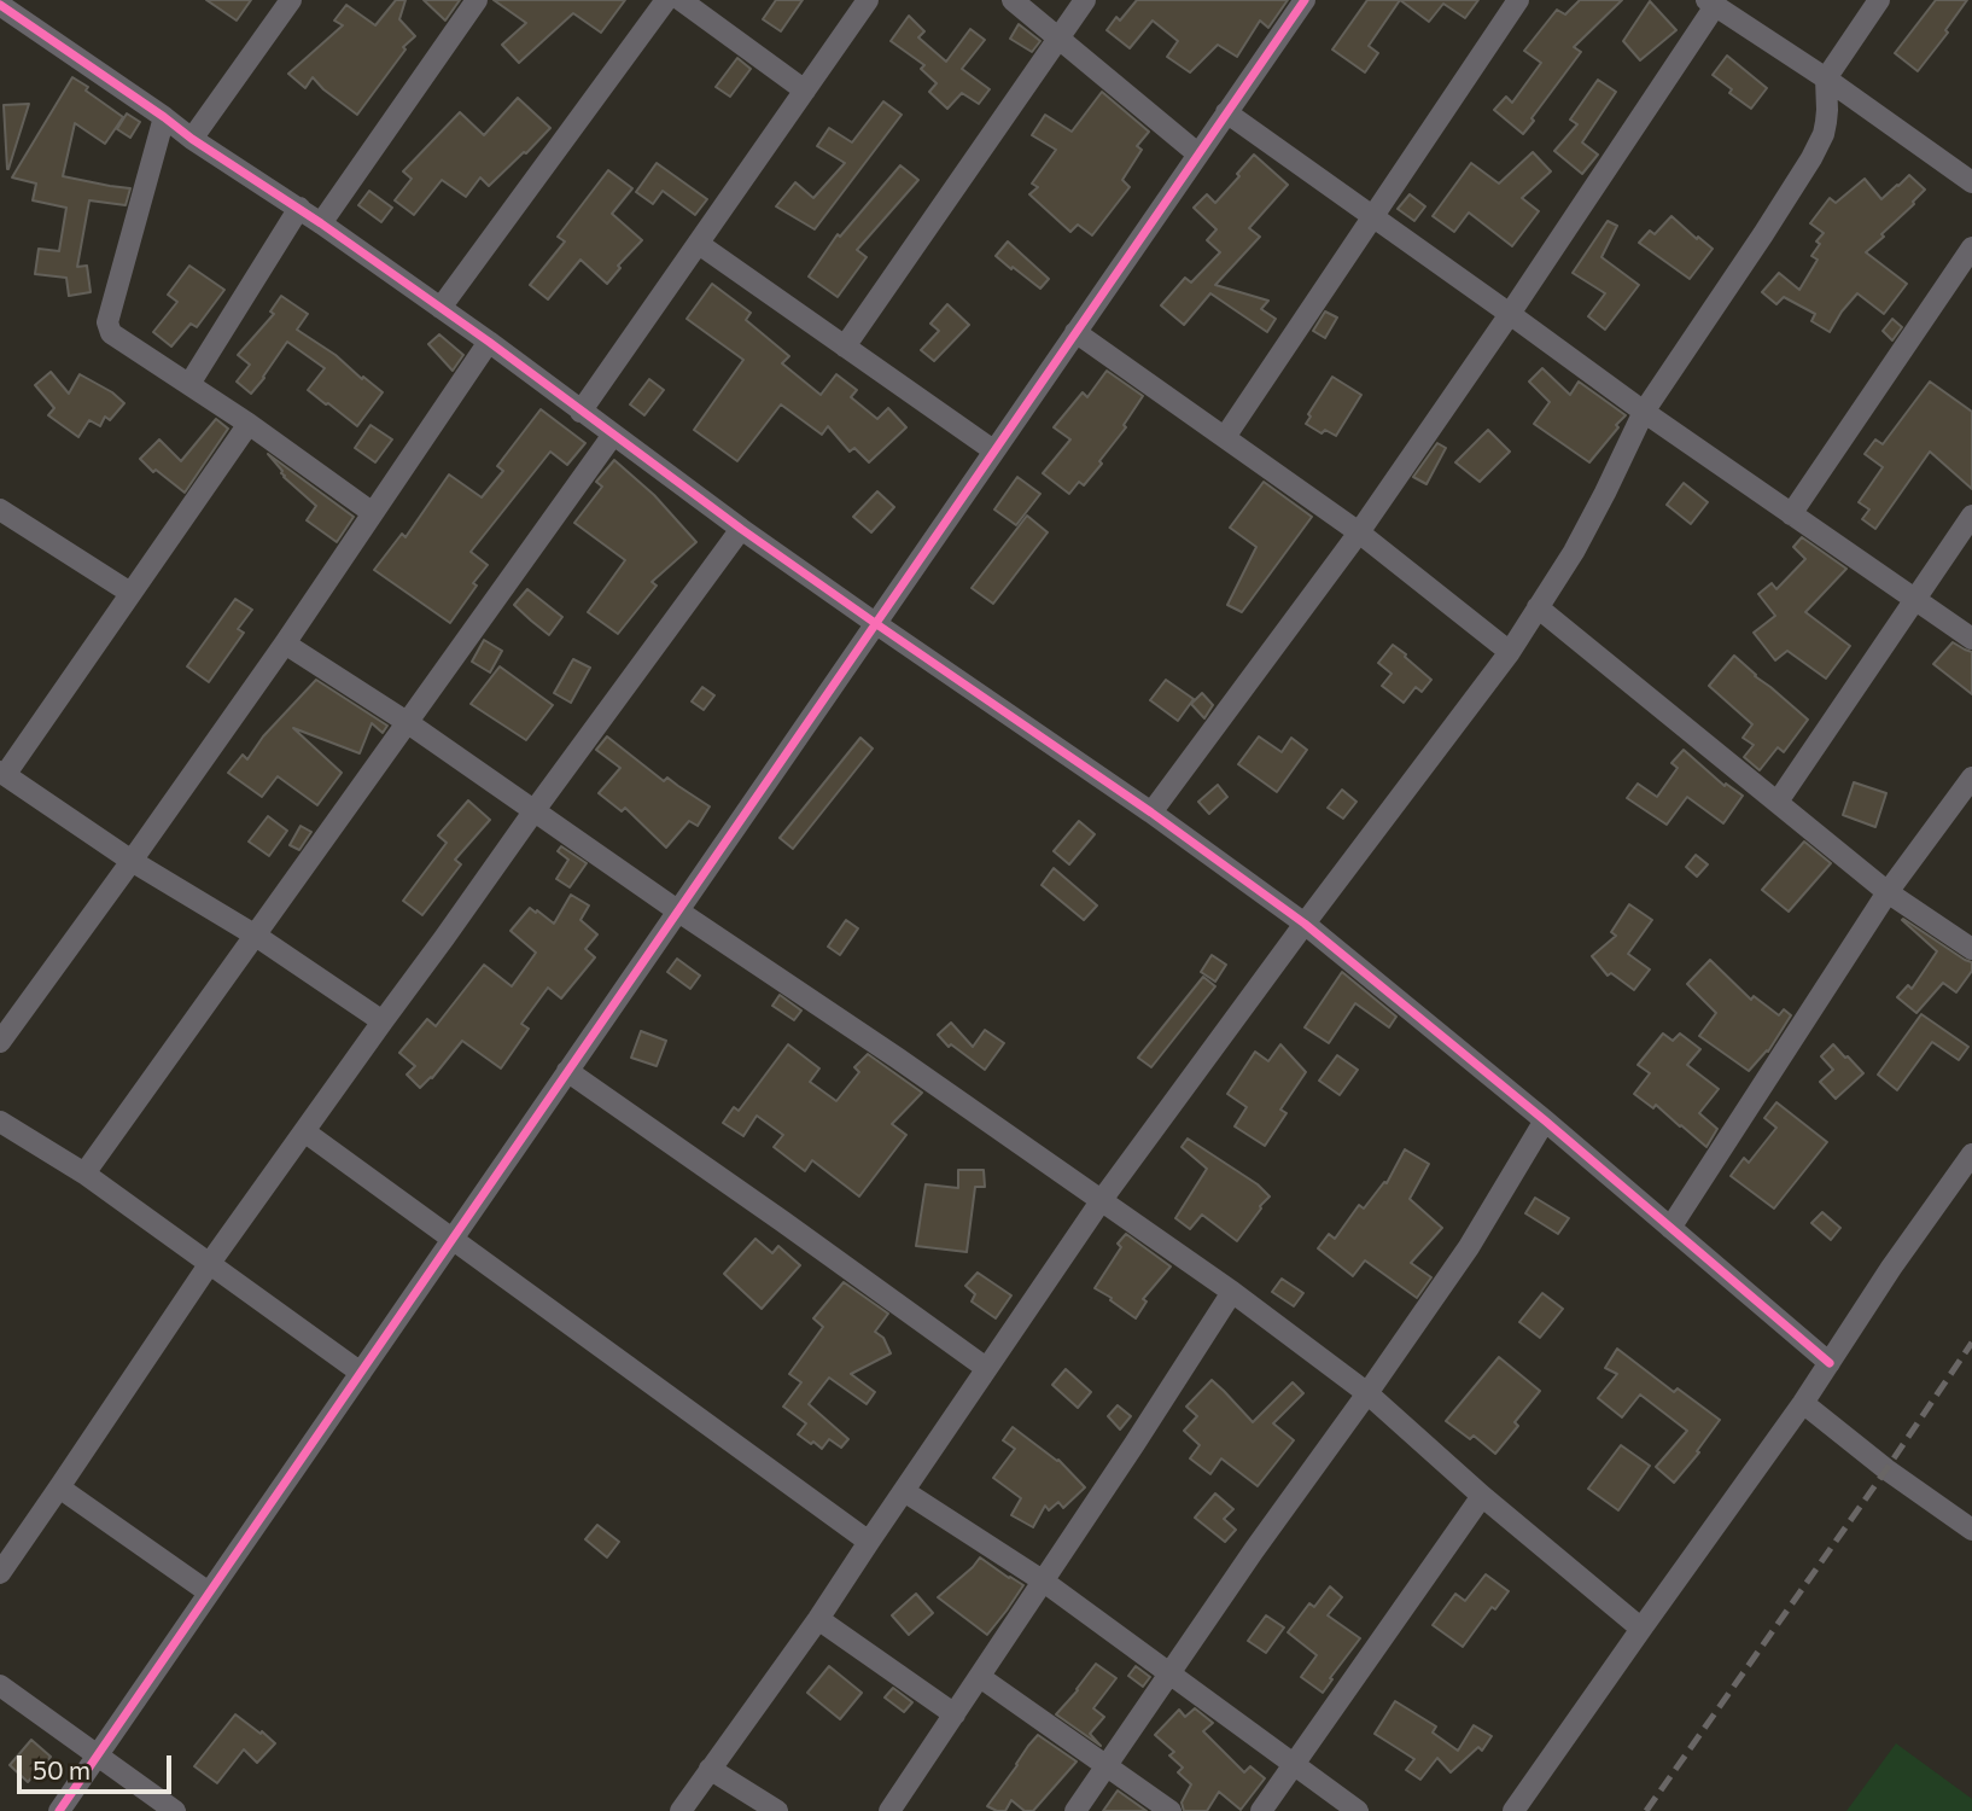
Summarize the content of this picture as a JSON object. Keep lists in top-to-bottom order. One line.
{"scale_bar":"50 m"}
